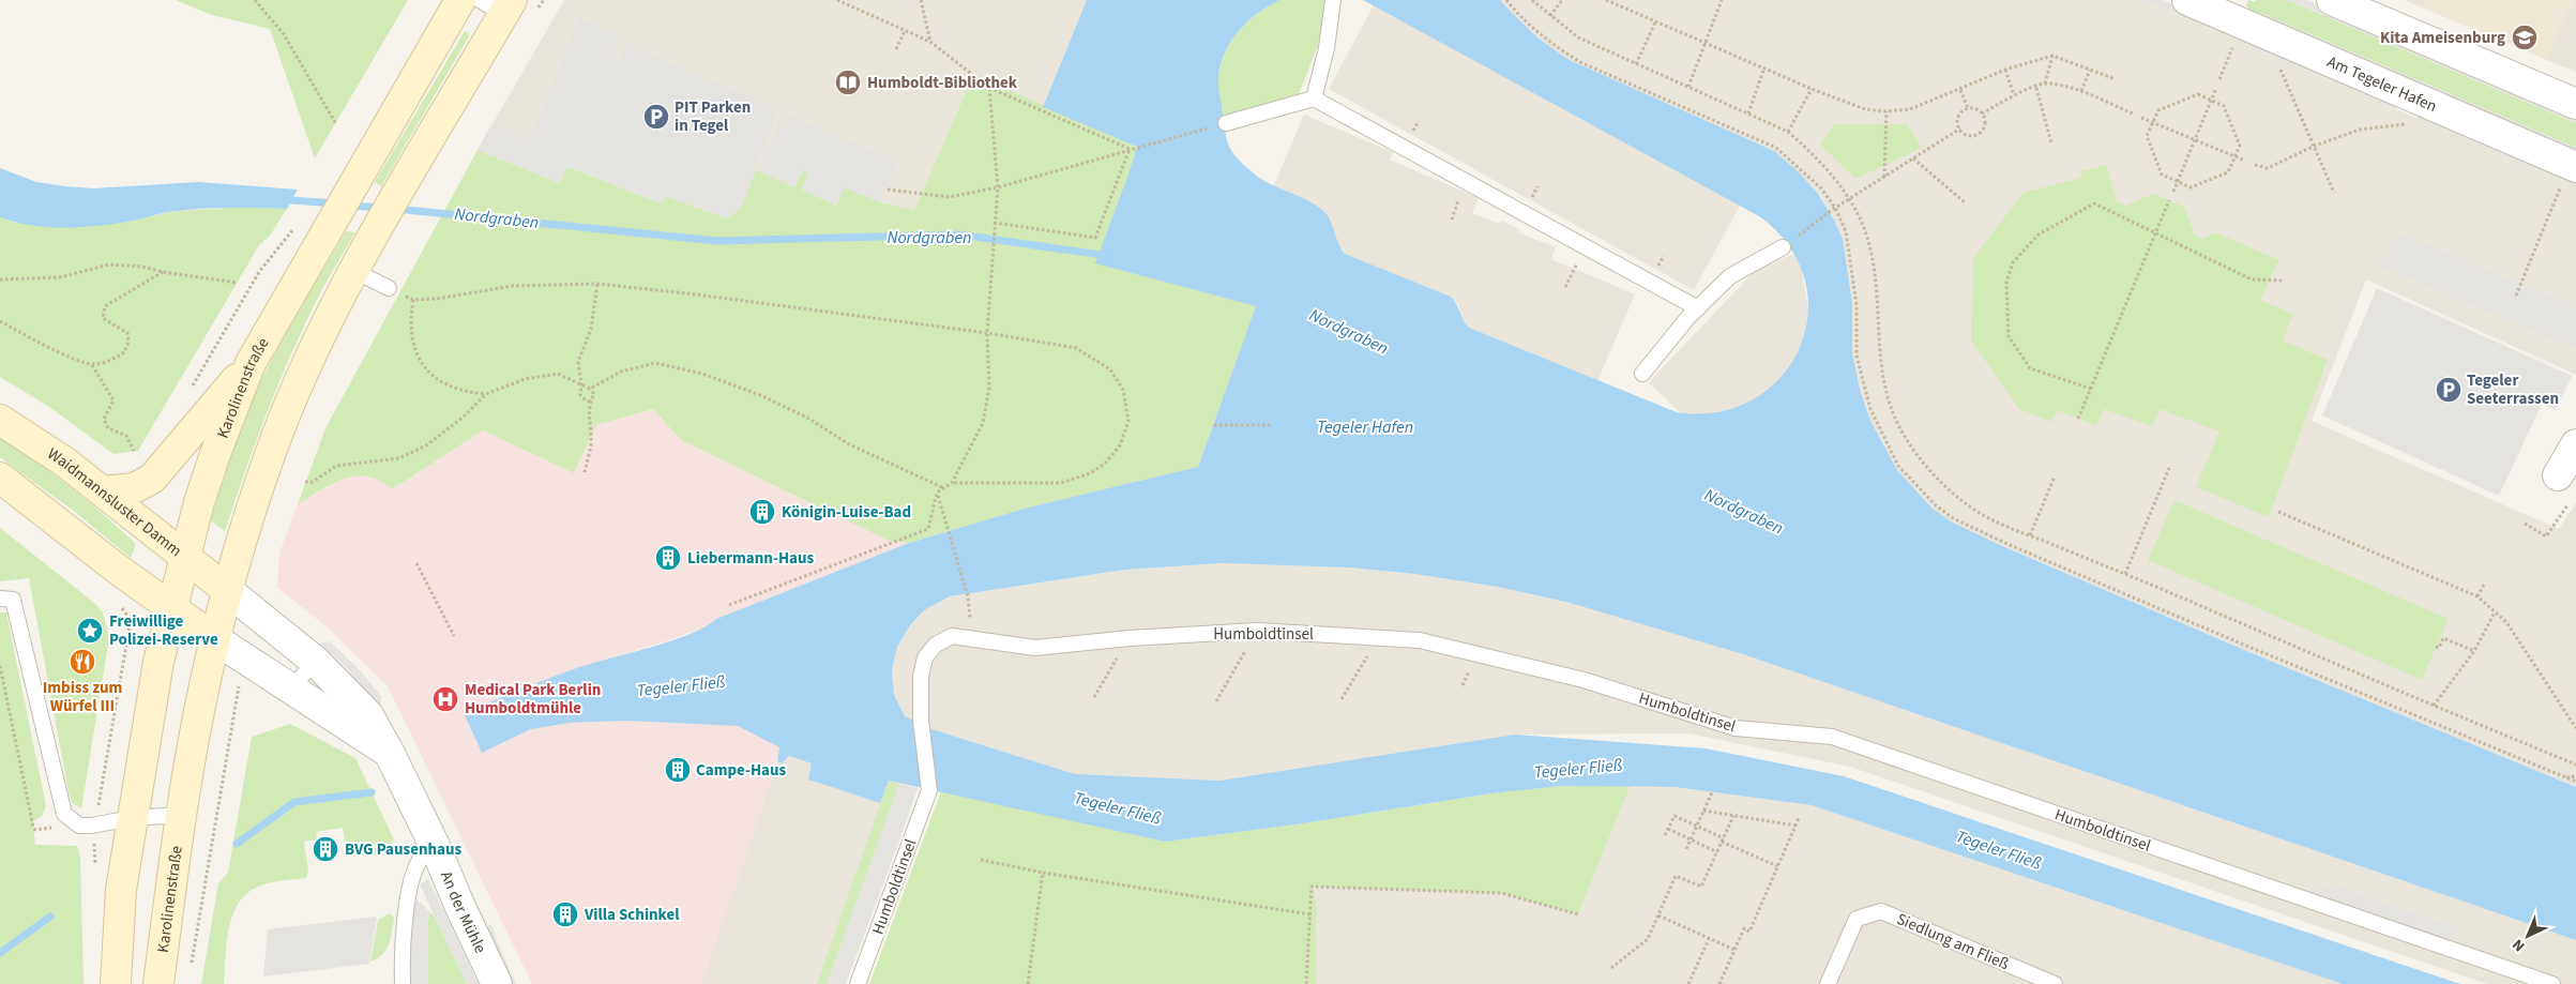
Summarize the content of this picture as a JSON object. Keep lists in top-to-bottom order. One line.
{"streets":{"main road":["Karolinenstraße","Waidmannsluster Damm"],"street":["Am Tegeler Hafen","An der Mühle"],"lane":["Humboldtinsel","Siedlung am Fließ"]},"crossings":[["Karolinenstraße","Waidmannsluster Damm"],["Karolinenstraße","An der Mühle"],["Waidmannsluster Damm","An der Mühle"]],"water":["Nordgraben","Tegeler Hafen","Tegeler Fließ"],"places":{"school or university":["Kita Ameisenburg"],"library":["Humboldt-Bibliothek"],"parking":["PIT Parken in Tegel","Tegeler Seeterrassen"],"building":["Königin-Luise-Bad","Liebermann-Haus","Campe-Haus","BVG Pausenhaus","Villa Schinkel"],"place":["Freiwillige Polizei-Reserve"],"restaurant":["Imbiss zum Würfel III"],"hospital":["Medical Park Berlin Humboldtmühle"]},"north":"bottom left"}
